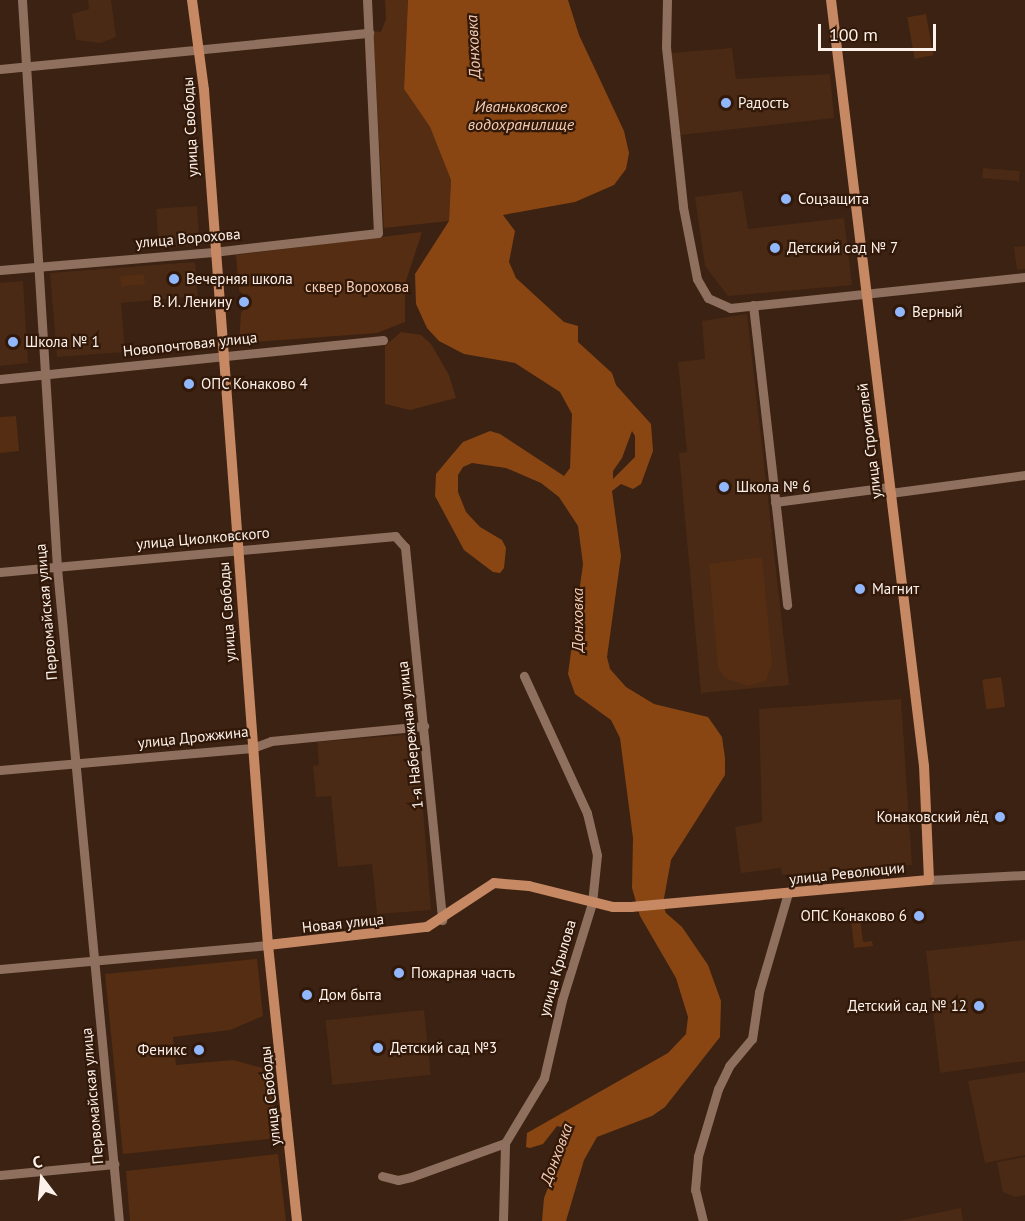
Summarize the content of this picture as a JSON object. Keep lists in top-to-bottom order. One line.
{"streets":{"main road":["улица Свободы","улица Строителей","улица Революции","Новая улица"],"street":["улица Ворохова","Новопочтовая улица","улица Циолковского","Первомайская улица","1-я Набережная улица","улица Дрожжина","улица Крылова"]},"crossings":[["улица Свободы","улица Ворохова"],["улица Свободы","Новопочтовая улица"],["улица Свободы","улица Циолковского"],["улица Свободы","улица Дрожжина"],["улица Свободы","Новая улица"],["улица Ворохова","Первомайская улица"],["Новопочтовая улица","Первомайская улица"],["улица Строителей","улица Революции"],["улица Циолковского","Первомайская улица"],["улица Циолковского","1-я Набережная улица"],["Первомайская улица","улица Дрожжина"],["Первомайская улица","Новая улица"],["1-я Набережная улица","улица Дрожжина"],["1-я Набережная улица","Новая улица"],["улица Революции","Новая улица"],["Новая улица","улица Крылова"]],"water":["Донховка","Иваньковское водохранилище"],"parks":["сквер Ворохова"],"places":["Радость","Соцзащита","Детский сад № 7","Вечерняя школа","В. И. Ленину","Верный","Школа № 1","ОПС Конаково 4","Школа № 6","Магнит","Конаковский лёд","ОПС Конаково 6","Пожарная часть","Дом быта","Детский сад № 12","Детский сад №3","Феникс"],"scale_bar":"100 m","north":"top"}
